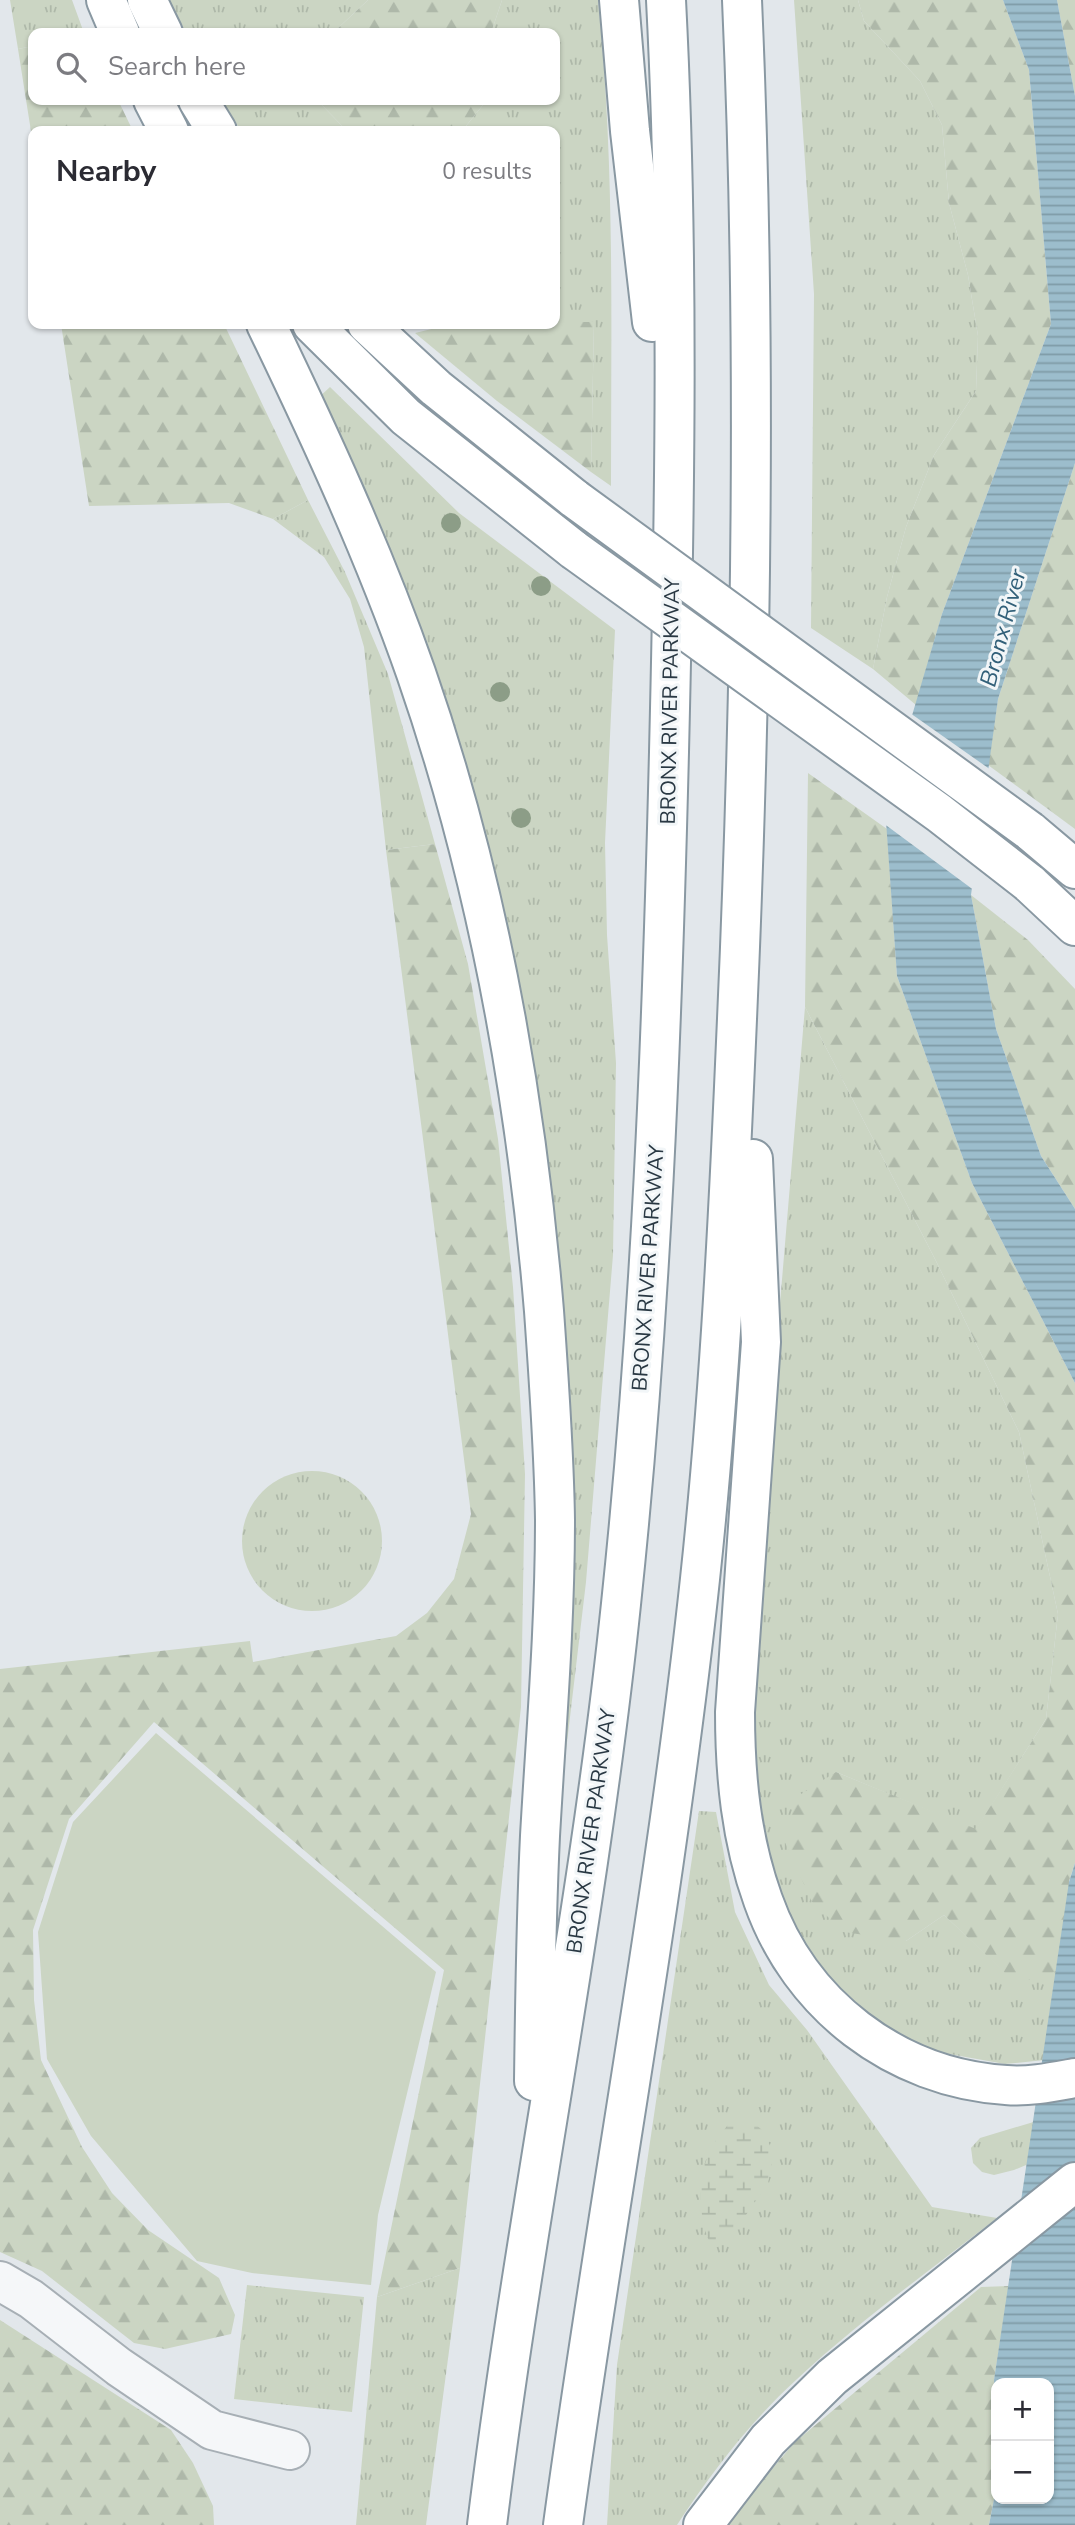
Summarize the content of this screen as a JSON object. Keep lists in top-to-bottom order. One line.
{"streets":{"highway":["BRONX RIVER PARKWAY"]},"water":["Bronx River"],"page":{"search":"Search here","heading":["Nearby","0 results"],"map_buttons":["+","−"]}}
